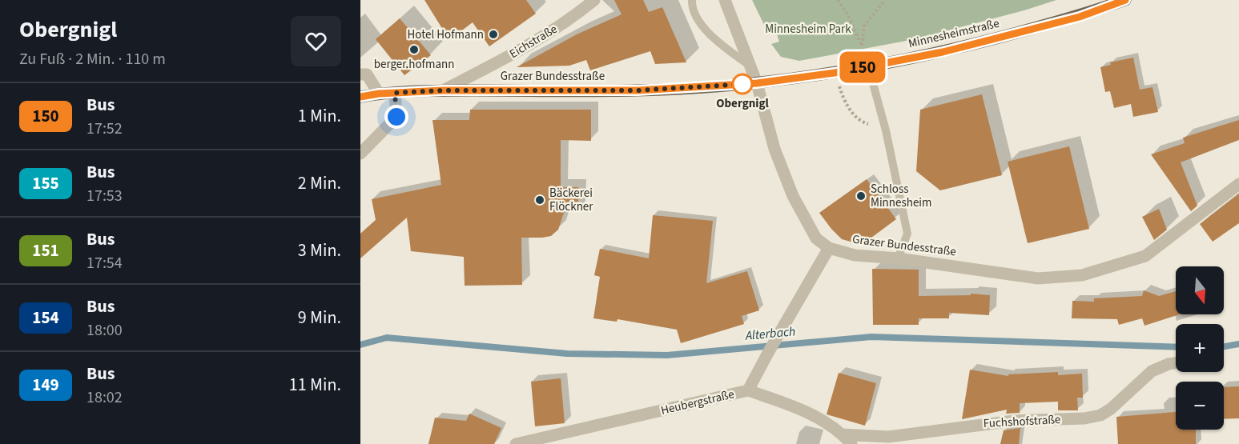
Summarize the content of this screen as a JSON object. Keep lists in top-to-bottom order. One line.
{"streets":{"main road":["Minnesheimstraße","Grazer Bundesstraße"],"street":["Eichstraße","Heubergstraße","Fuchshofstraße"]},"crossings":[["Minnesheimstraße","Grazer Bundesstraße"],["Eichstraße","Grazer Bundesstraße"],["Grazer Bundesstraße","Heubergstraße"]],"water":["Alterbach"],"parks":["Minnesheim Park"],"places":["Hotel Hofmann","berger.hofmann","Obergnigl","Schloss Minnesheim","Bäckerei Flöckner"],"lines":["bus line 150"],"north":"bottom","page":{"heading":["Obergnigl","Zu Fuß · 2 Min. · 110 m"],"on_map":"150","list":[{"mark":"150","name":"Bus","note":"17:52","value":"1 Min."},{"mark":"155","name":"Bus","note":"17:53","value":"2 Min."},{"mark":"151","name":"Bus","note":"17:54","value":"3 Min."},{"mark":"154","name":"Bus","note":"18:00","value":"9 Min."},{"mark":"149","name":"Bus","note":"18:02","value":"11 Min."}],"map_buttons":["+","−"]}}
